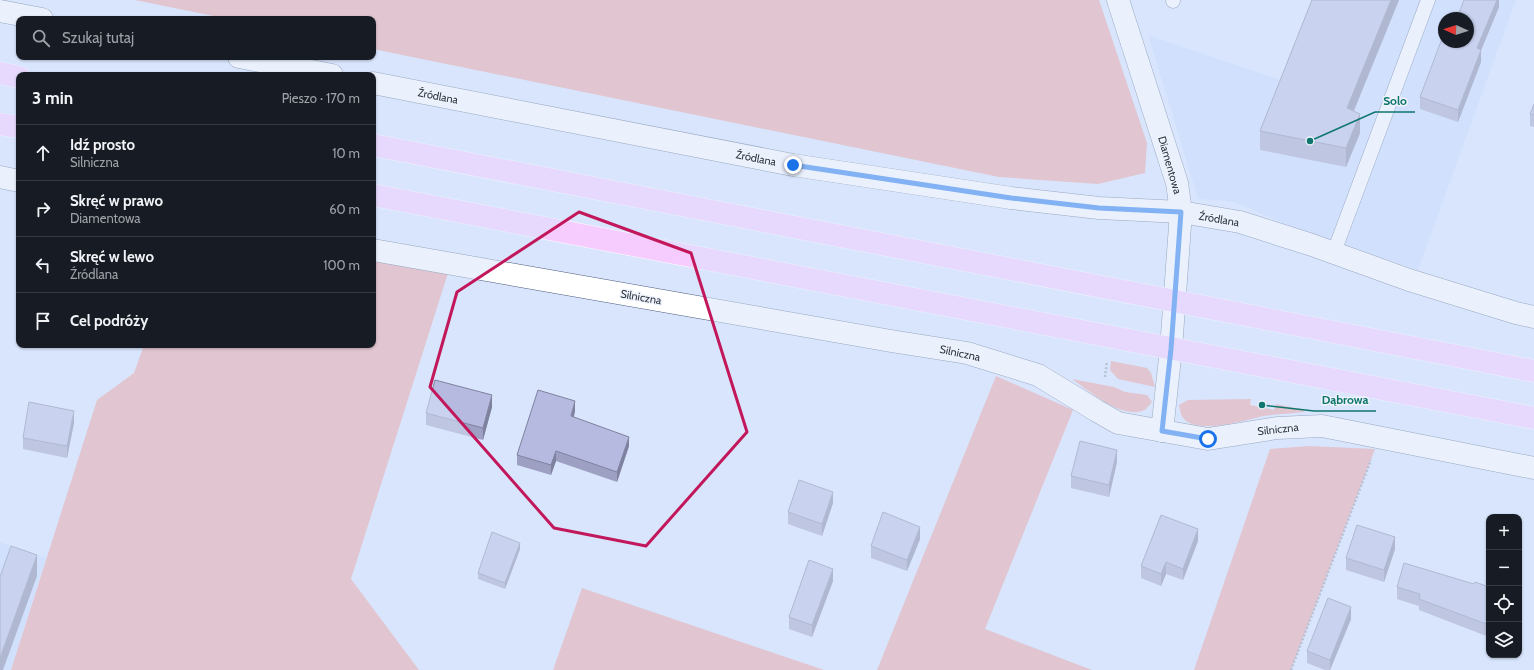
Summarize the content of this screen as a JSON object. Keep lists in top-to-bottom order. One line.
{"streets":{"street":["Źródlana","Diamentowa","Silniczna"]},"crossings":[["Źródlana","Diamentowa"],["Diamentowa","Silniczna"]],"places":["Solo","Dąbrowa"],"north":"left","page":{"search":"Szukaj tutaj","heading":["3 min","Pieszo · 170 m"],"list":[["Idź prosto","Silniczna","10 m"],["Skręć w prawo","Diamentowa","60 m"],["Skręć w lewo","Źródlana","100 m"],"Cel podróży"],"map_buttons":["+","−"]}}
